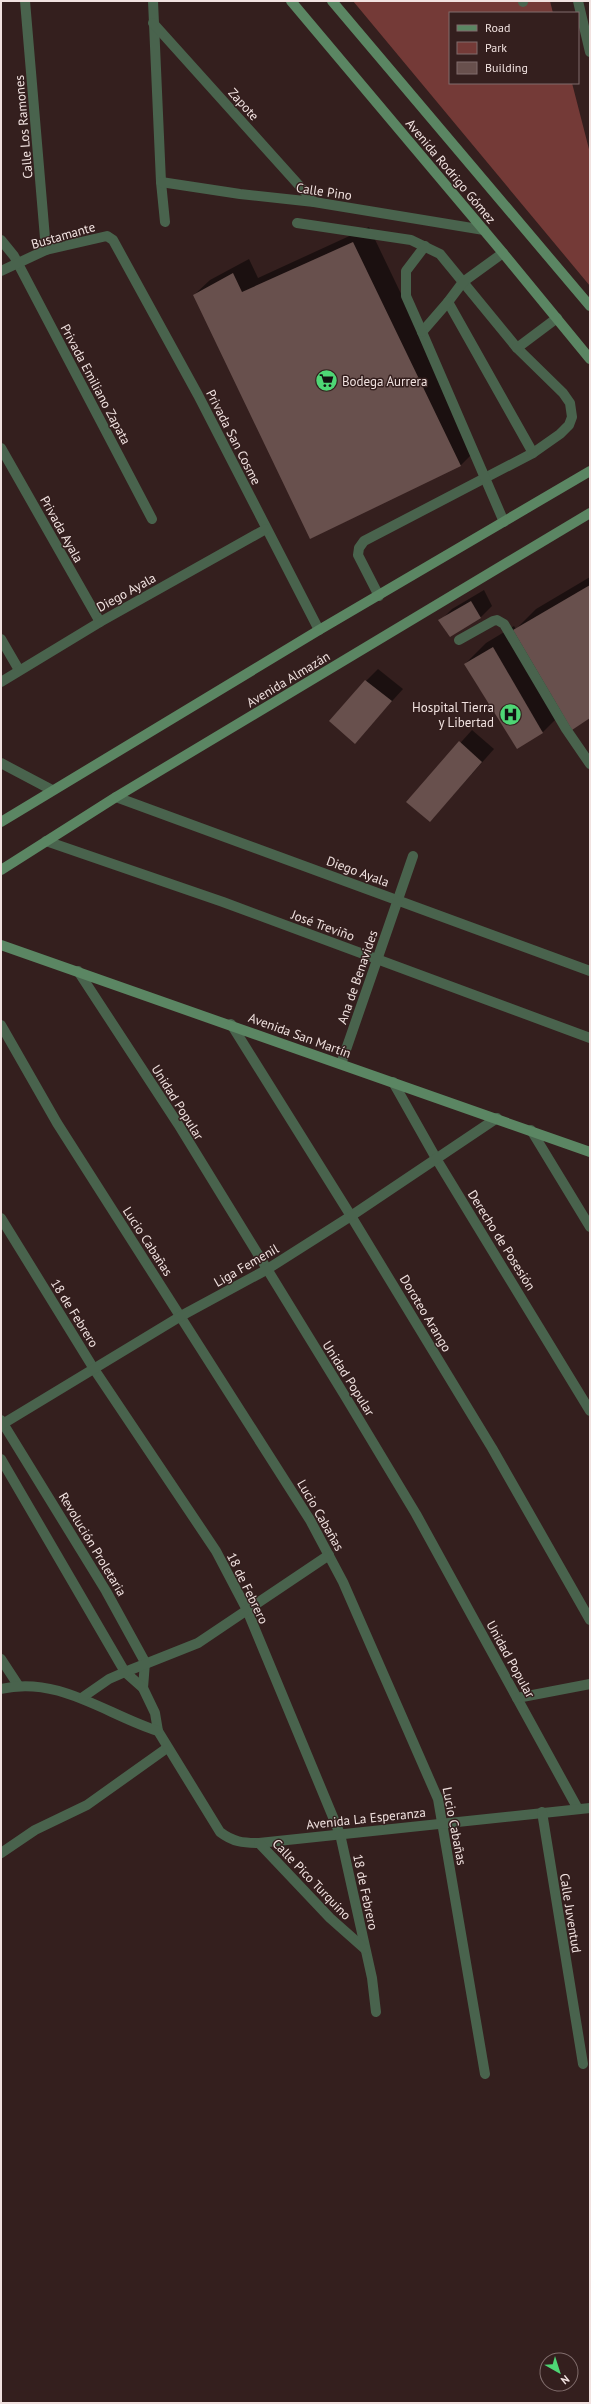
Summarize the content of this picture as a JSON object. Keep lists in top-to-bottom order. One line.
{"streets":{"main road":["Avenida Rodrigo Gómez","Avenida Almazán","Avenida San Martín"],"street":["Zapote","Calle Los Ramones","Calle Pino","Bustamante","Privada Emiliano Zapata","Privada San Cosme","Privada Ayala","Diego Ayala","José Treviño","Ana de Benavides","Unidad Popular","Derecho de Posesión","Lucio Cabañas","Liga Femenil","18 de Febrero","Doroteo Arango","Revolución Proletaria","Avenida La Esperanza","Calle Pico Turquino","Calle Juventud"]},"crossings":[["Zapote","Calle Pino"],["Calle Los Ramones","Bustamante"],["Avenida Rodrigo Gómez","Calle Pino"],["Bustamante","Privada Emiliano Zapata"],["Bustamante","Privada San Cosme"],["Privada San Cosme","Diego Ayala"],["Privada San Cosme","Avenida Almazán"],["Privada Ayala","Diego Ayala"],["Diego Ayala","Avenida Almazán"],["Diego Ayala","Ana de Benavides"],["Avenida Almazán","José Treviño"],["José Treviño","Ana de Benavides"],["Ana de Benavides","Avenida San Martín"],["Avenida San Martín","Unidad Popular"],["Avenida San Martín","Derecho de Posesión"],["Avenida San Martín","Liga Femenil"],["Avenida San Martín","Doroteo Arango"],["Unidad Popular","Liga Femenil"],["Unidad Popular","Avenida La Esperanza"],["Derecho de Posesión","Liga Femenil"],["Lucio Cabañas","Liga Femenil"],["Lucio Cabañas","Avenida La Esperanza"],["Liga Femenil","18 de Febrero"],["Liga Femenil","Doroteo Arango"],["Liga Femenil","Revolución Proletaria"],["18 de Febrero","Avenida La Esperanza"],["18 de Febrero","Calle Pico Turquino"],["Avenida La Esperanza","Calle Pico Turquino"],["Avenida La Esperanza","Calle Juventud"]],"places":{"supermarket":["Bodega Aurrera"],"hospital":["Hospital Tierra y Libertad"]},"legend":["Road","Park","Building"],"north":"bottom right"}
